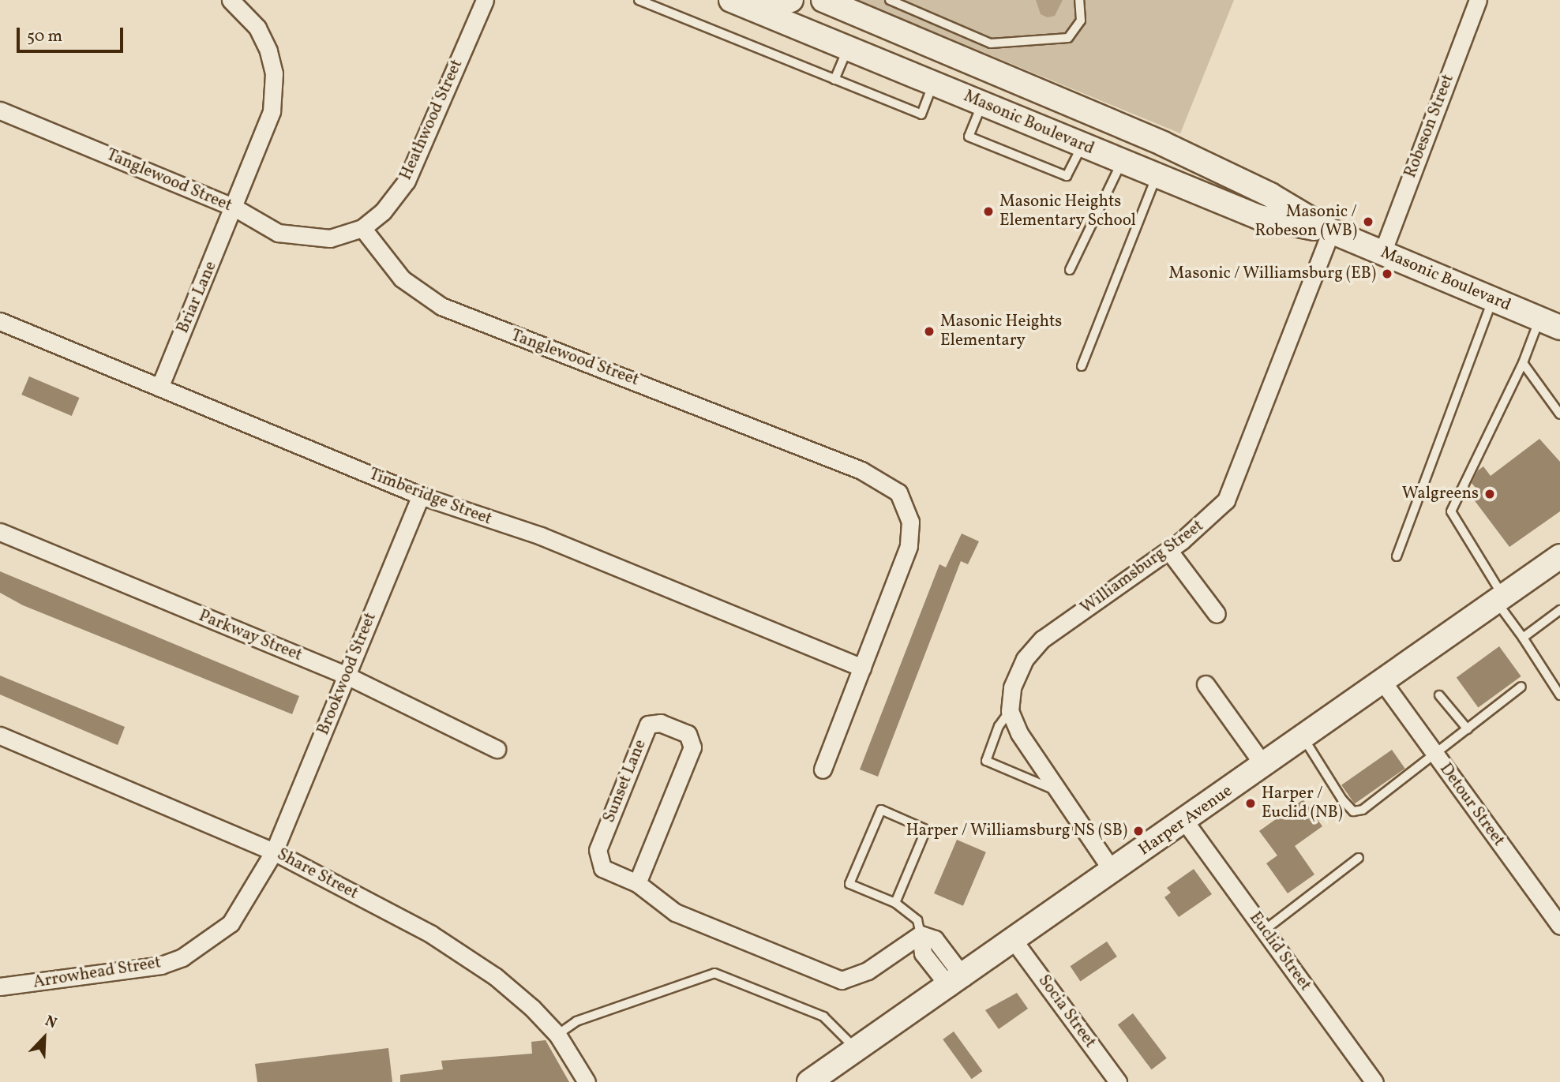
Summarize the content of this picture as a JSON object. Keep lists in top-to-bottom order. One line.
{"streets":{"main road":["Masonic Boulevard","Harper Avenue"],"street":["Heathwood Street","Robeson Street","Tanglewood Street","Briar Lane","Timberidge Street","Williamsburg Street","Parkway Street","Brookwood Street","Sunset Lane","Detour Street","Share Street","Euclid Street","Arrowhead Street","Socia Street"]},"crossings":[["Heathwood Street","Tanglewood Street"],["Masonic Boulevard","Robeson Street"],["Masonic Boulevard","Williamsburg Street"],["Tanglewood Street","Briar Lane"],["Tanglewood Street","Timberidge Street"],["Briar Lane","Timberidge Street"],["Timberidge Street","Brookwood Street"],["Parkway Street","Brookwood Street"],["Brookwood Street","Share Street"],["Brookwood Street","Arrowhead Street"],["Detour Street","Harper Avenue"],["Harper Avenue","Euclid Street"],["Harper Avenue","Socia Street"],["Share Street","Arrowhead Street"]],"places":["Masonic Heights Elementary School","Masonic / Robeson (WB)","Masonic / Williamsburg (EB)","Masonic Heights Elementary","Walgreens","Harper / Euclid (NB)","Harper / Williamsburg NS (SB)"],"scale_bar":"50 m","north":"top right"}
